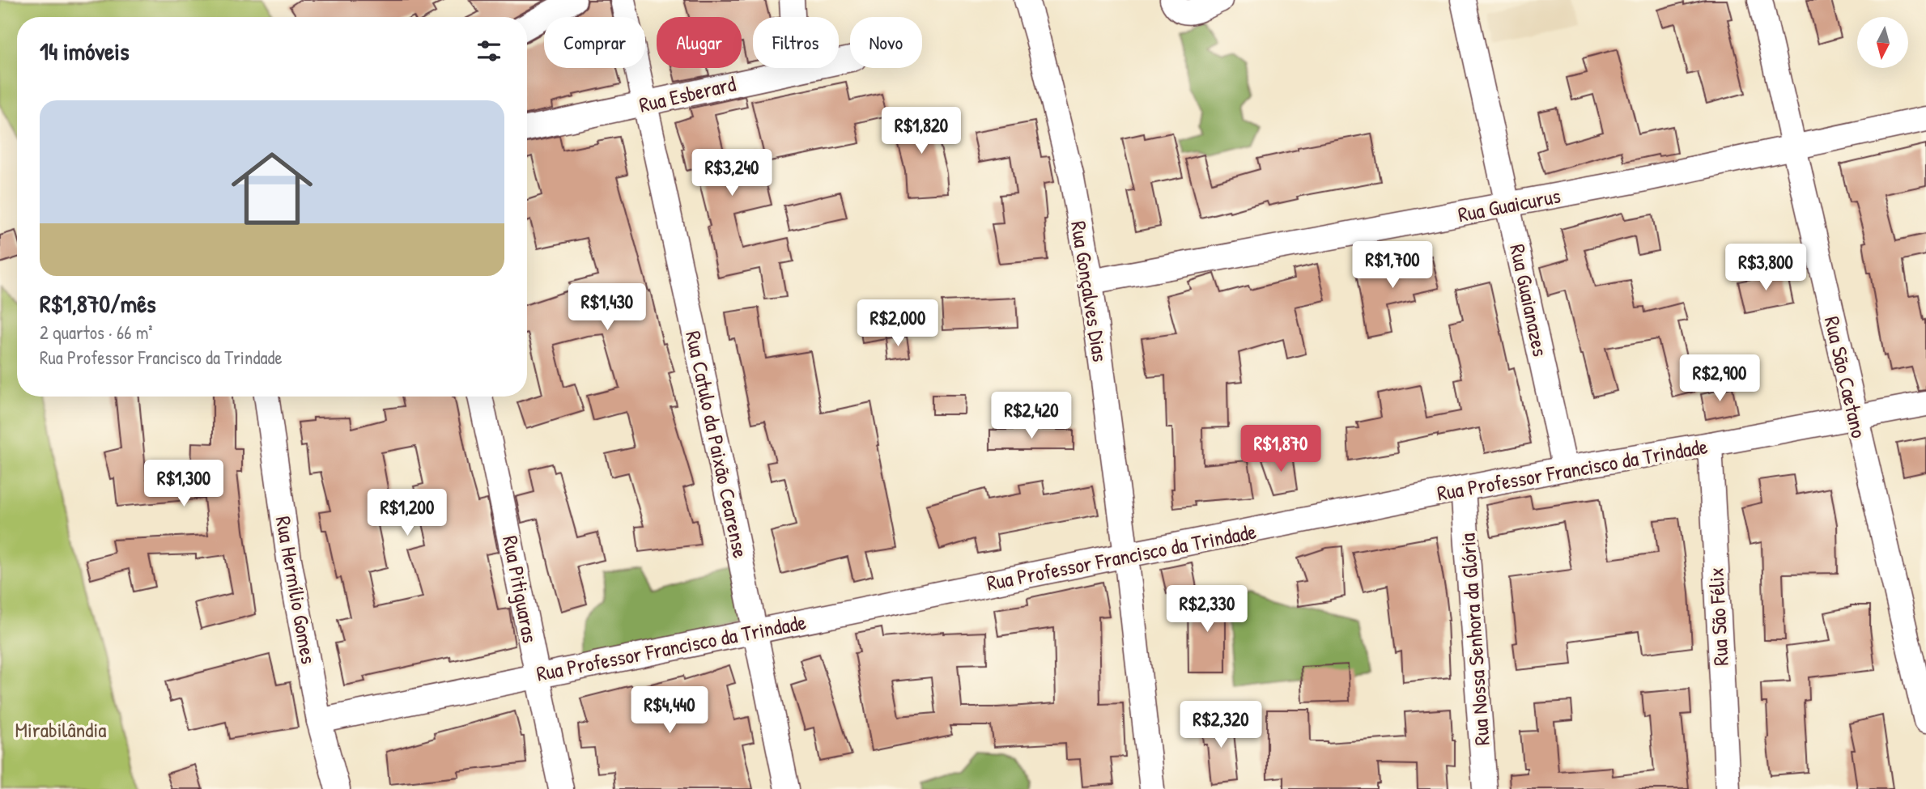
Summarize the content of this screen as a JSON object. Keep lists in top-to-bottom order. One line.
{"streets":{"street":["Rua Esberard","Rua Guaicurus","Rua Gonçalves Dias","Rua Guaianazes","Rua São Caetano","Rua Catulo da Paixão Cearense","Rua Professor Francisco da Trindade","Rua Pitiguaras","Rua Hermílio Gomes","Rua São Félix","Rua Nossa Senhora da Glória"]},"crossings":[["Rua Esberard","Rua Catulo da Paixão Cearense"],["Rua Guaicurus","Rua Gonçalves Dias"],["Rua Guaicurus","Rua Guaianazes"],["Rua Guaicurus","Rua São Caetano"],["Rua Gonçalves Dias","Rua Professor Francisco da Trindade"],["Rua Guaianazes","Rua Professor Francisco da Trindade"],["Rua São Caetano","Rua Professor Francisco da Trindade"],["Rua Catulo da Paixão Cearense","Rua Professor Francisco da Trindade"],["Rua Professor Francisco da Trindade","Rua Pitiguaras"],["Rua Professor Francisco da Trindade","Rua Hermílio Gomes"],["Rua Professor Francisco da Trindade","Rua São Félix"],["Rua Professor Francisco da Trindade","Rua Nossa Senhora da Glória"]],"parks":["Mirabilândia"],"north":"bottom","page":{"chip":["Comprar","Alugar","Filtros","Novo"],"heading":"14 imóveis","list":[{"name":"R$1,870/mês","note":"2 quartos · 66 m² · Rua Professor Francisco da Trindade"}],"price":["R$1,820","R$3,240","R$1,700","R$3,800","R$1,430","R$2,000","R$2,900","R$2,420","R$1,870","R$1,300","R$1,200","R$2,330","R$4,440","R$2,320"]}}
